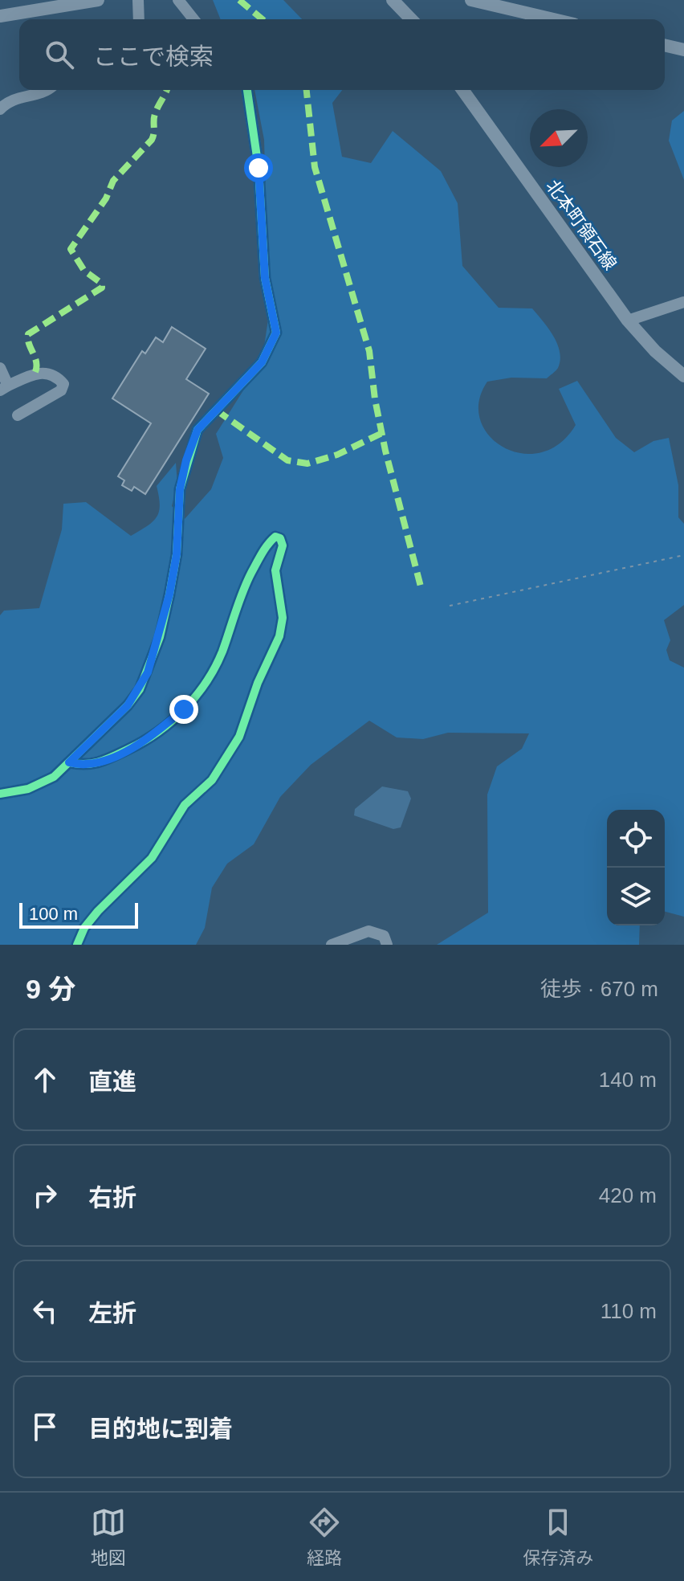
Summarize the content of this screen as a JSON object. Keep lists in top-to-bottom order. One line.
{"streets":{"main road":["北本町領石線"]},"scale_bar":"100 m","north":"bottom left","page":{"search":"ここで検索","scale":"100 m","heading":["9 分","徒歩 · 670 m"],"list":[["直進","140 m"],["右折","420 m"],["左折","110 m"],"目的地に到着"],"nav":["地図","経路","保存済み"]}}
